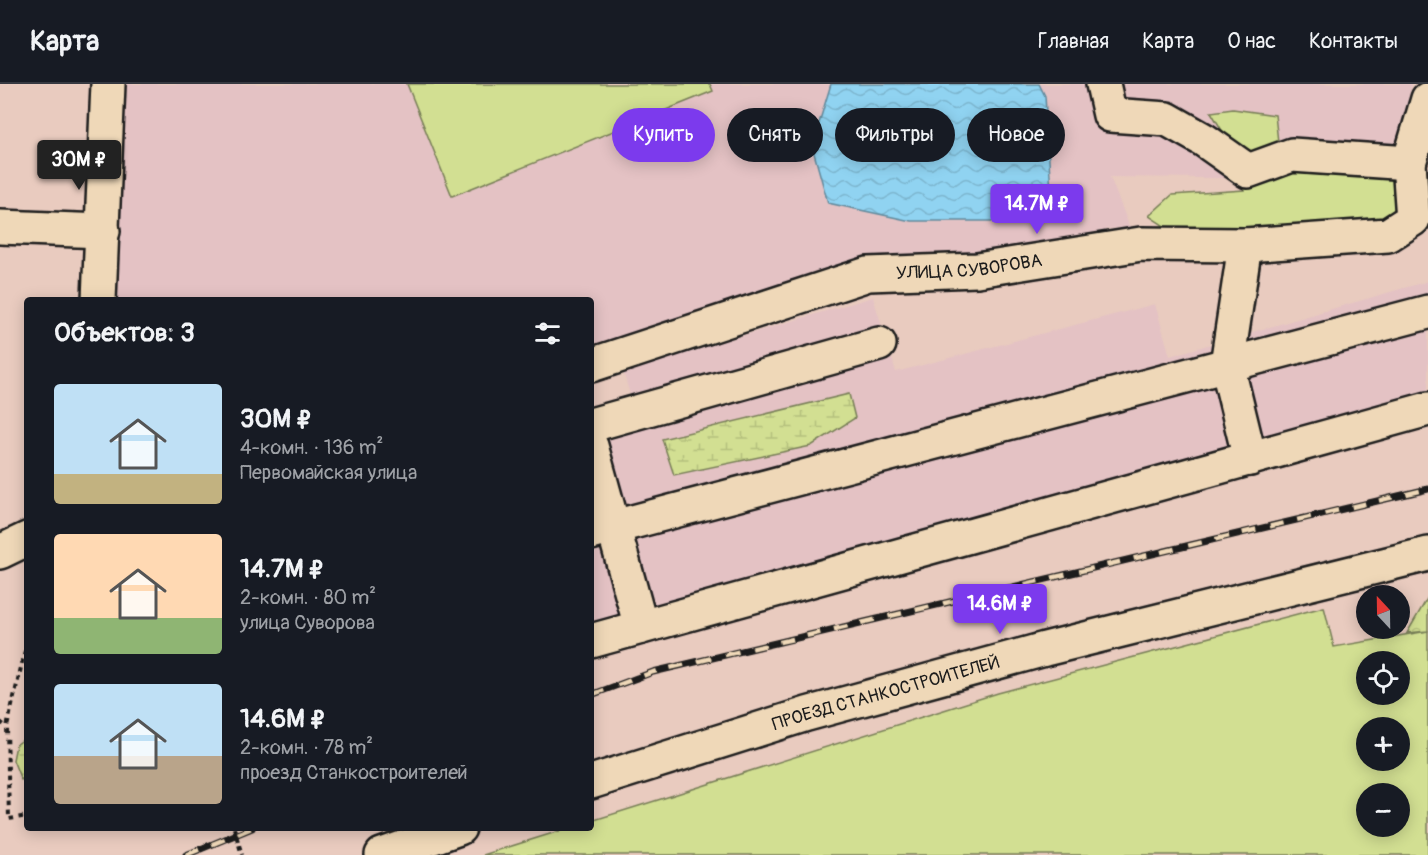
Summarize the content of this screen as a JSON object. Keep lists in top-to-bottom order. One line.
{"streets":{"street":["УЛИЦА СУВОРОВА","ПРОЕЗД СТАНКОСТРОИТЕЛЕЙ"]},"north":"top","page":{"header":"Карта","nav":["Главная","Карта","О нас","Контакты"],"chip":["Купить","Снять","Фильтры","Новое"],"price":["30M ₽","14.7M ₽","14.6M ₽"],"heading":"Объектов: 3","list":[{"name":"30M ₽","note":"4-комн. · 136 m² · Первомайская улица"},{"name":"14.7M ₽","note":"2-комн. · 80 m² · улица Суворова"},{"name":"14.6M ₽","note":"2-комн. · 78 m² · проезд Станкостроителей"}],"map_buttons":["+","−"]}}
